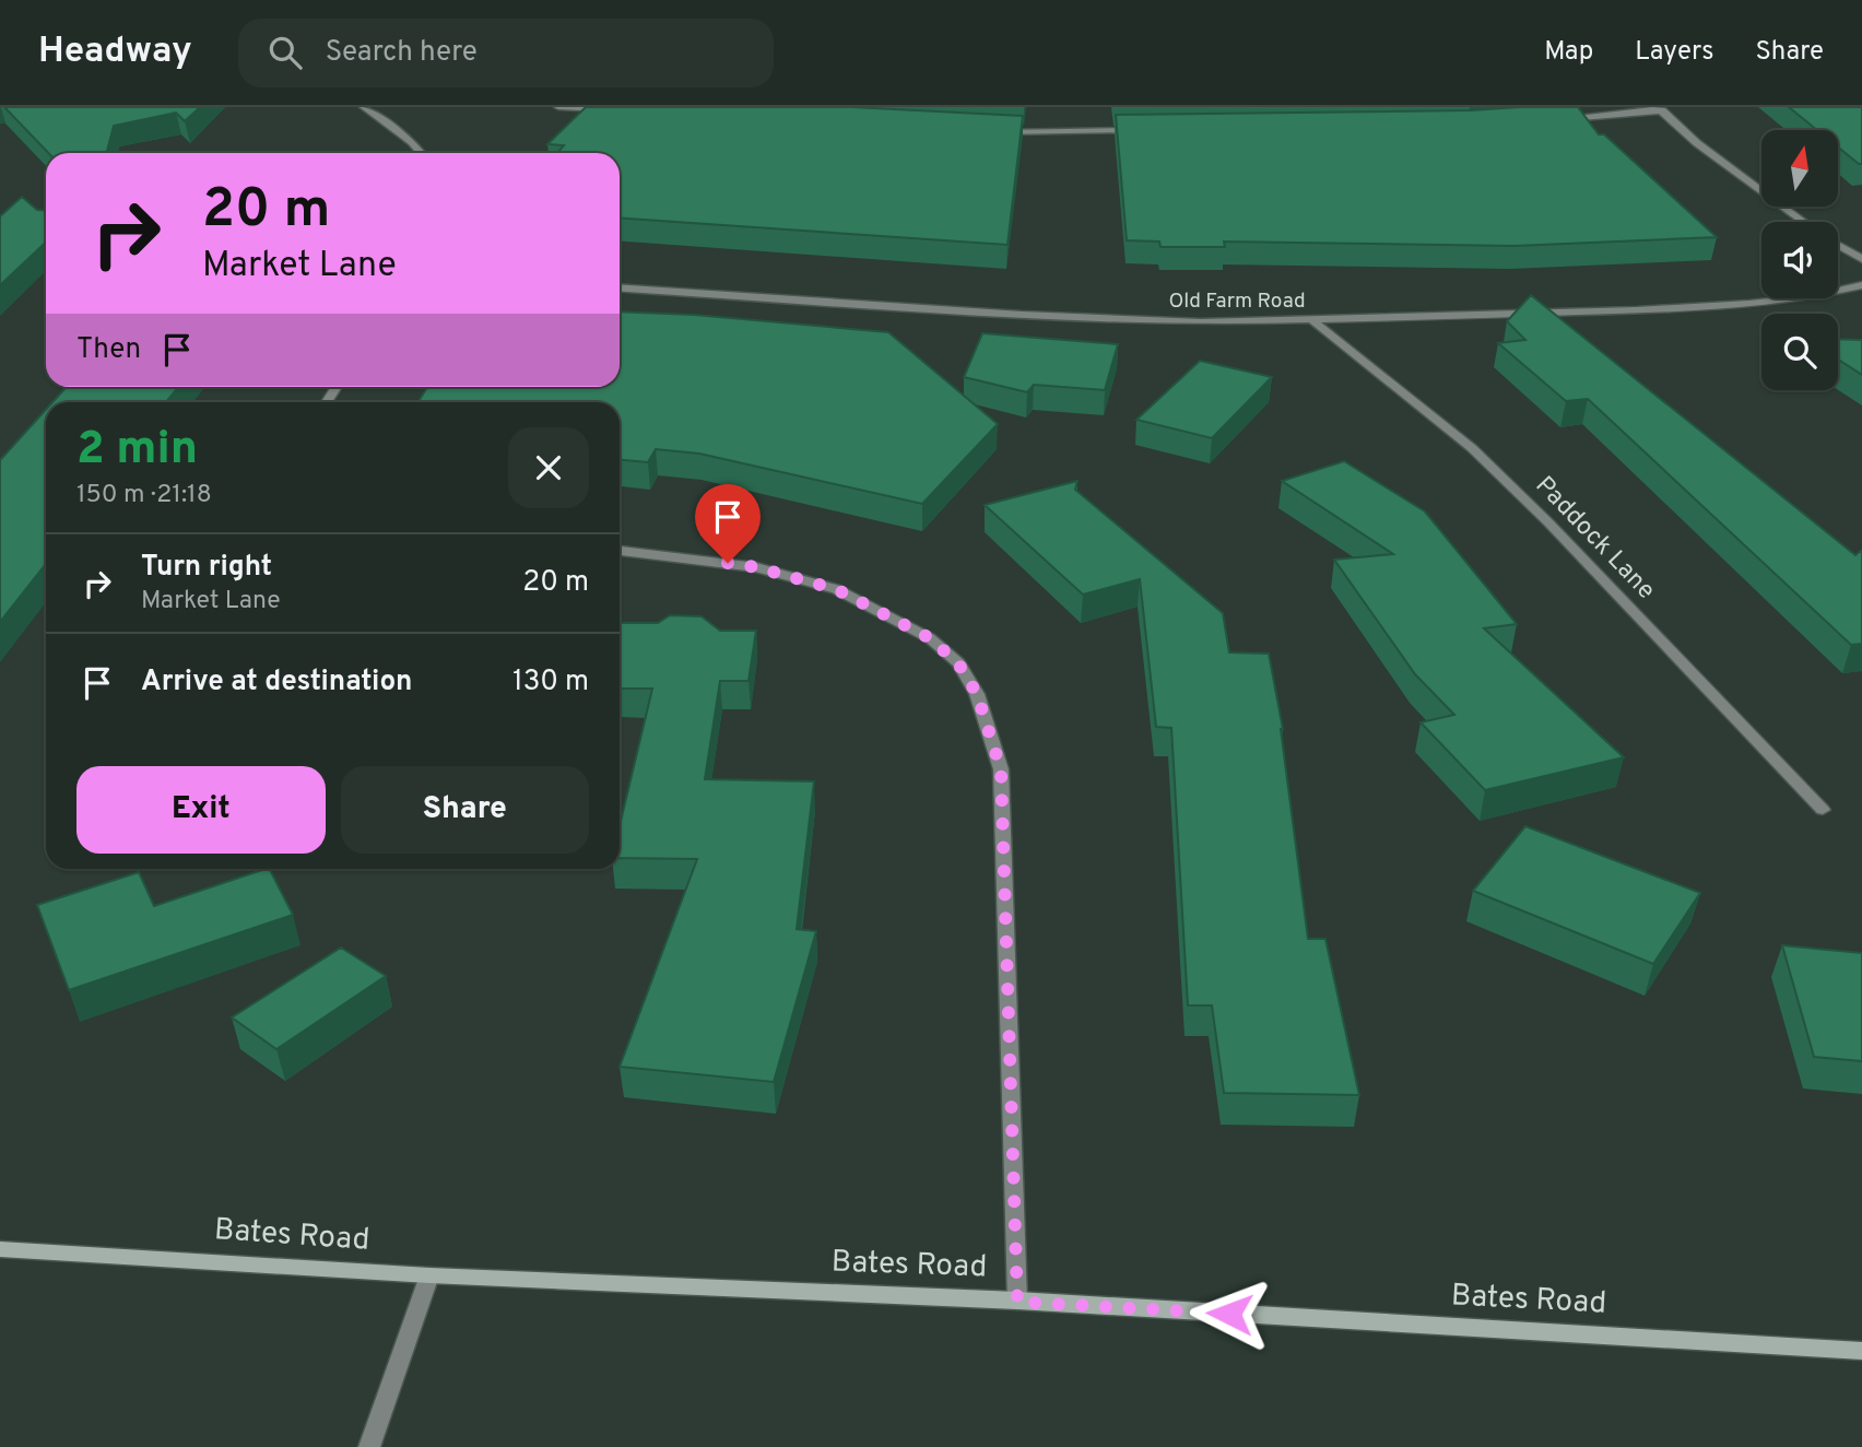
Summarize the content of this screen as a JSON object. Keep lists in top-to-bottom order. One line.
{"streets":{"street":["Old Farm Road","Paddock Lane","Bates Road"]},"crossings":[["Old Farm Road","Paddock Lane"]],"north":"top","page":{"header":"Headway","search":"Search here","nav":["Map","Layers","Share"],"turn":["20 m","Market Lane"],"then":"Then","heading":["2 min","150 m · 21:18"],"list":[{"name":"Turn right","note":"Market Lane","value":"20 m"},{"name":"Arrive at destination","value":"130 m"}],"buttons":["Exit","Share"]}}
